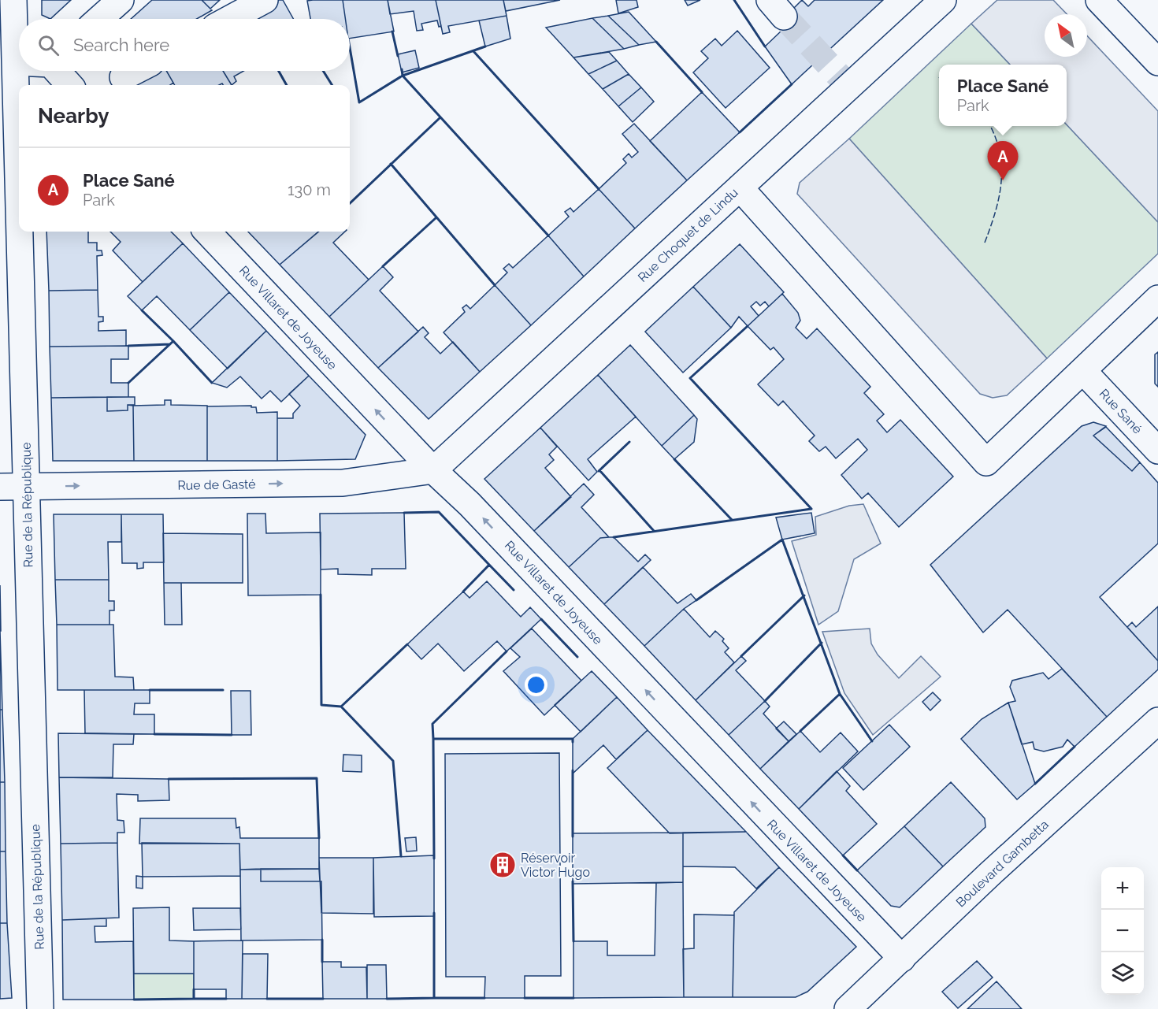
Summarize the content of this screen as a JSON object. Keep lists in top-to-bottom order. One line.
{"streets":{"street":["Rue Choquet de Lindu","Rue Villaret de Joyeuse","Rue Sané","Rue de Gasté","Rue de la République","Boulevard Gambetta"]},"crossings":[["Rue Choquet de Lindu","Rue Villaret de Joyeuse"],["Rue Choquet de Lindu","Rue de Gasté"],["Rue Villaret de Joyeuse","Rue de Gasté"],["Rue Villaret de Joyeuse","Boulevard Gambetta"],["Rue de Gasté","Rue de la République"]],"one_way":["Rue Villaret de Joyeuse","Rue de Gasté"],"places":{"building":["Réservoir Victor Hugo"]},"north":"top left","page":{"search":"Search here","popup":["Place Sané","Park"],"heading":"Nearby","pins":"A","list":[{"mark":"A","name":"Place Sané","note":"Park","value":"130 m"}],"map_buttons":["+","−"]}}
